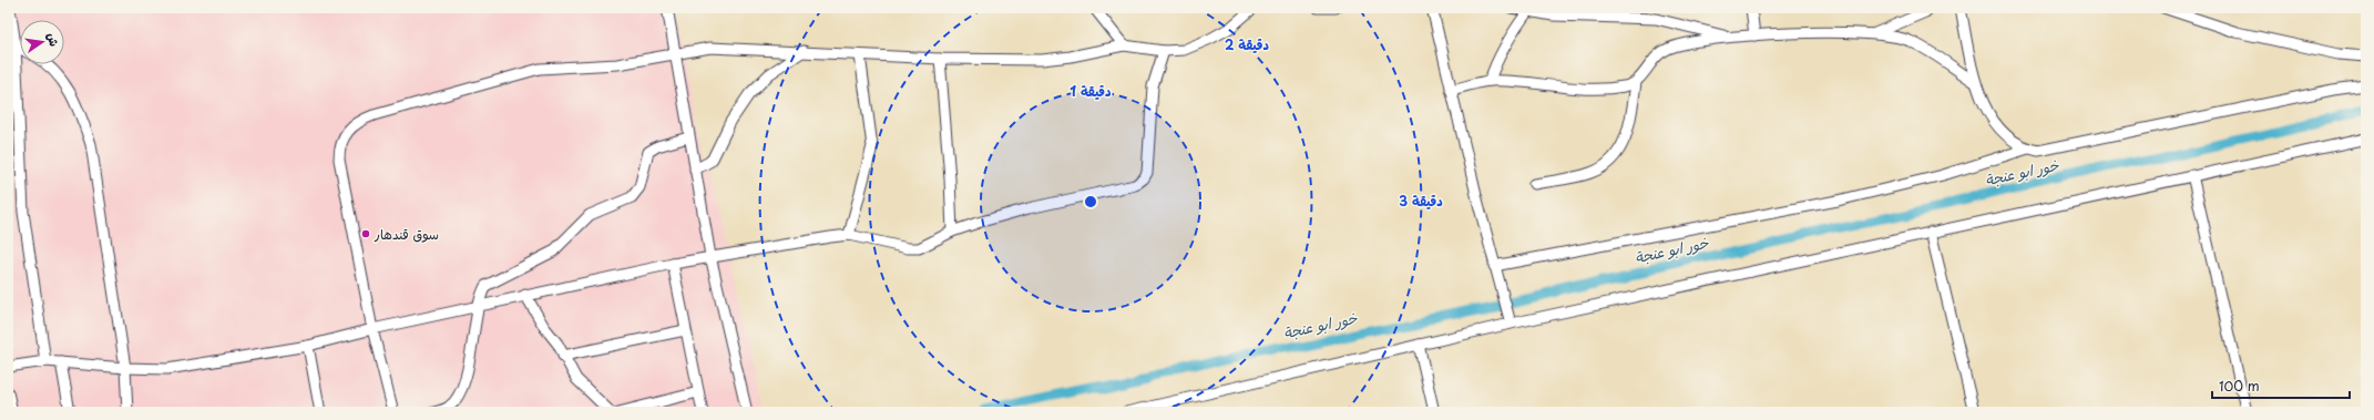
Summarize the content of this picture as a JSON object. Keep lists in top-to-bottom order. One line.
{"water":["خور ابو عنجة"],"places":["سوق قندهار"],"scale_bar":"100 m","north":"right","rings":["2 دقيقة","1 دقيقة","3 دقيقة"]}
